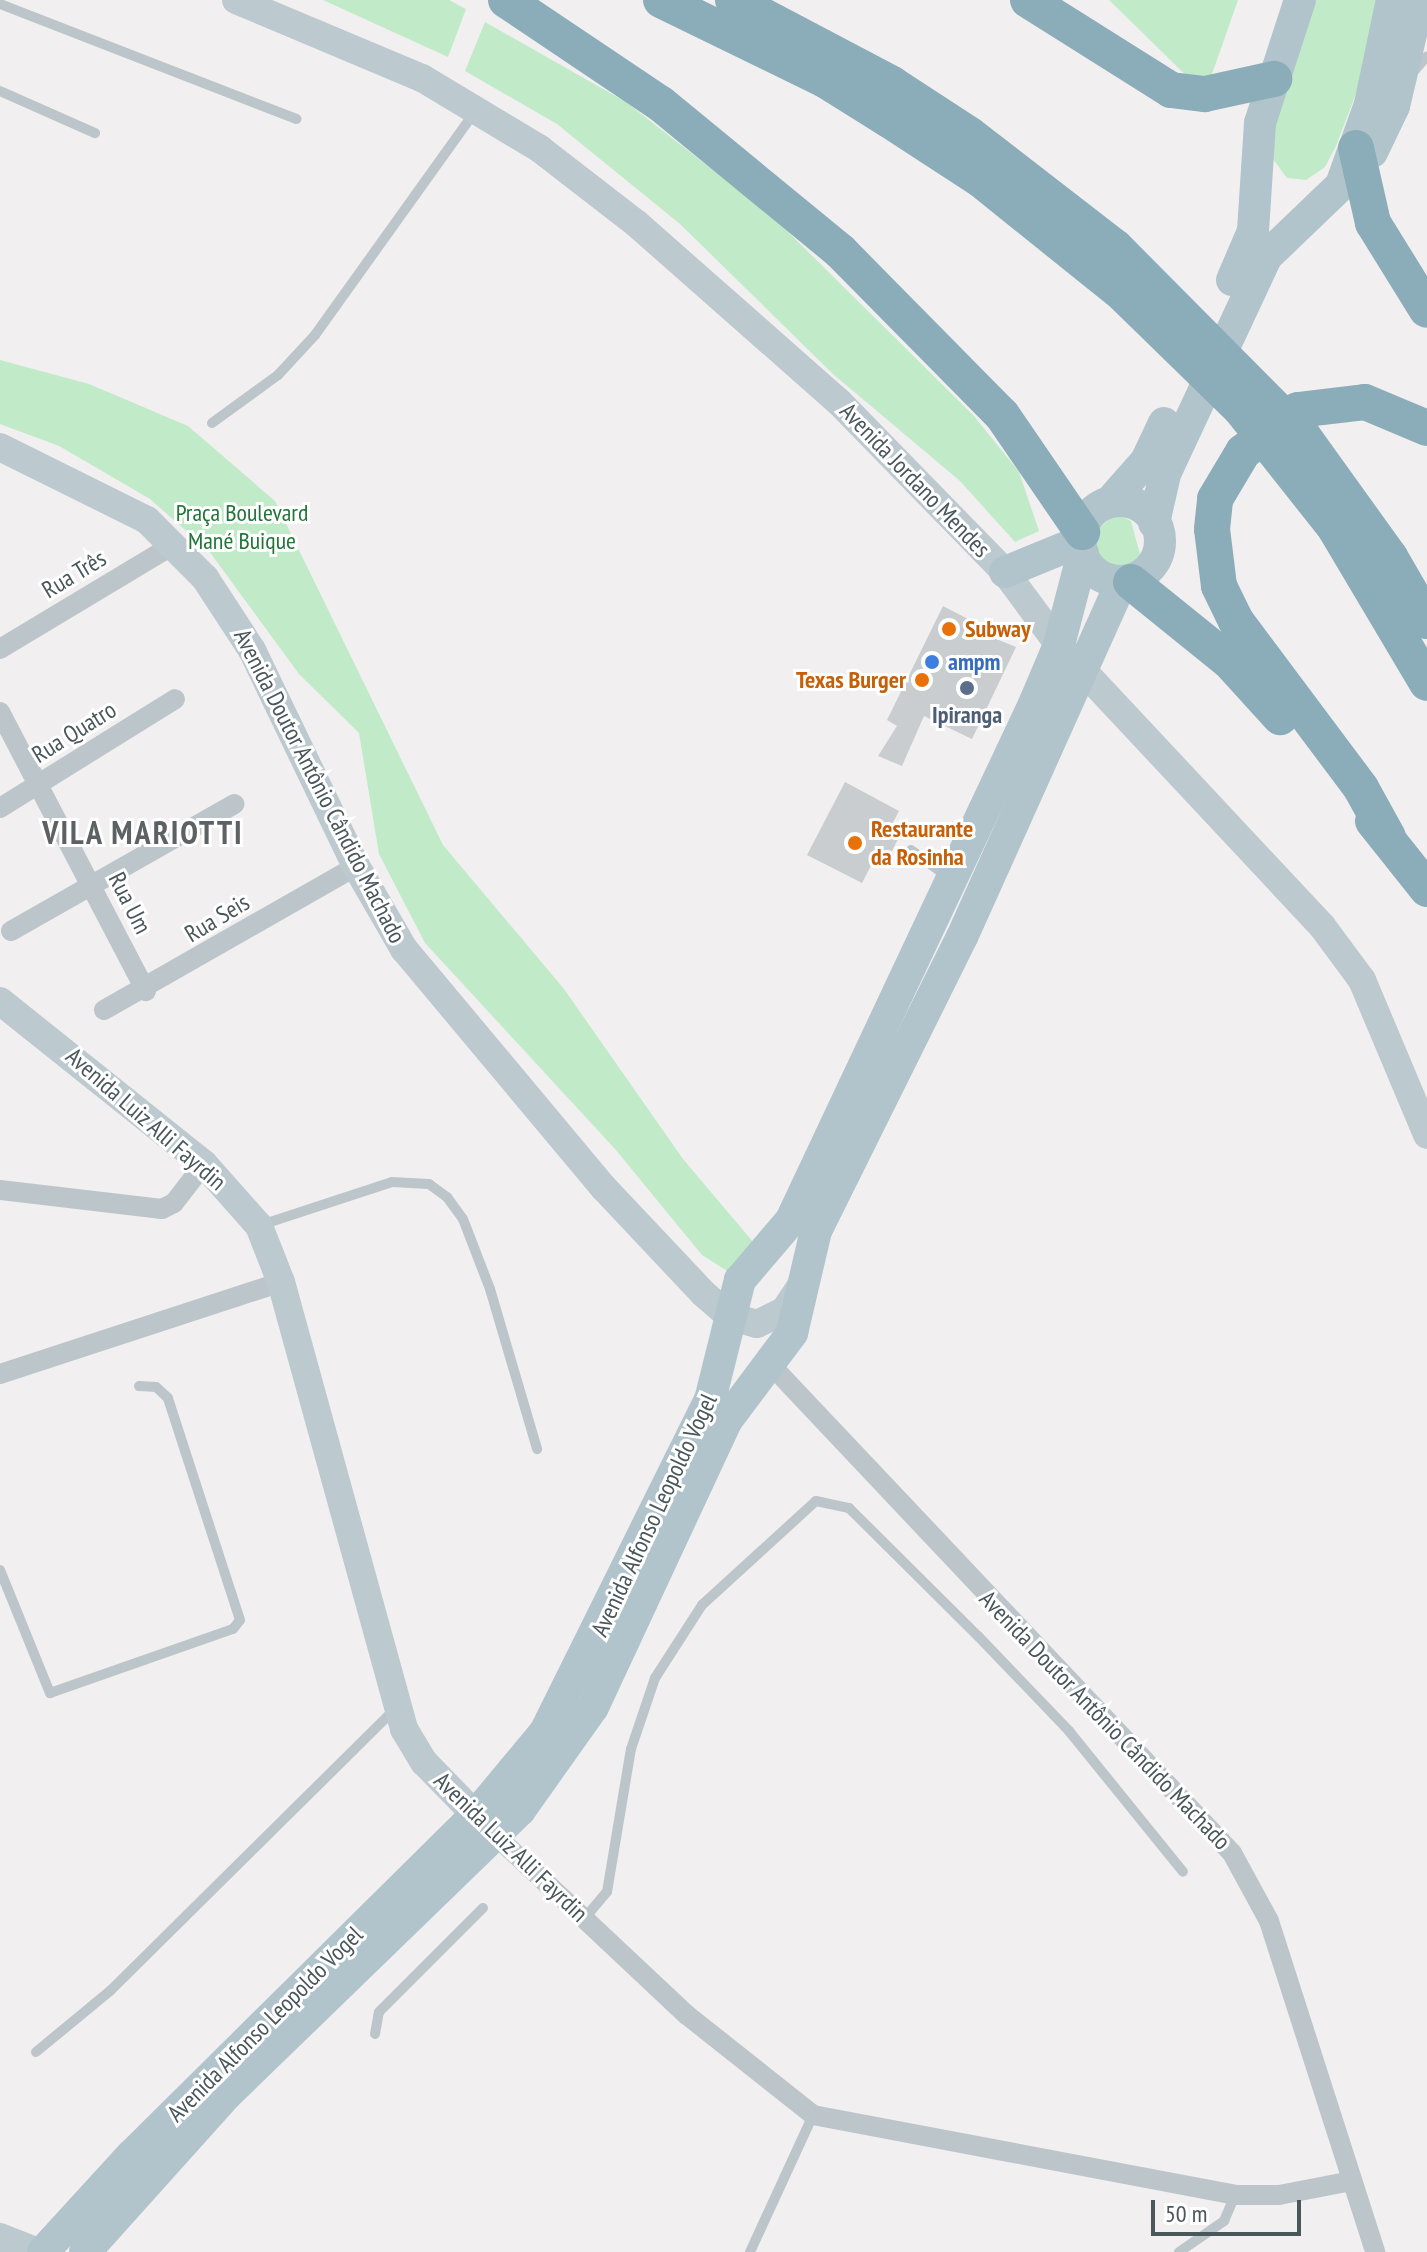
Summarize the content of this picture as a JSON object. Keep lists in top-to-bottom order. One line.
{"streets":{"main road":["Avenida Alfonso Leopoldo Vogel"],"street":["Avenida Jordano Mendes","Rua Três","Rua Quatro","Avenida Doutor Antônio Cândido Machado","Rua Um","Rua Seis","Avenida Luiz Alli Fayrdin"]},"crossings":[["Avenida Jordano Mendes","Avenida Alfonso Leopoldo Vogel"],["Rua Três","Avenida Doutor Antônio Cândido Machado"],["Rua Quatro","Rua Um"],["Avenida Doutor Antônio Cândido Machado","Rua Seis"],["Avenida Doutor Antônio Cândido Machado","Avenida Luiz Alli Fayrdin"],["Avenida Doutor Antônio Cândido Machado","Avenida Alfonso Leopoldo Vogel"],["Rua Um","Rua Seis"],["Avenida Luiz Alli Fayrdin","Avenida Alfonso Leopoldo Vogel"]],"districts":["VILA MARIOTTI"],"parks":["Praça Boulevard Mané Buique"],"places":["Subway","ampm","Texas Burger","Ipiranga","Restaurante da Rosinha"],"scale_bar":"50 m"}
